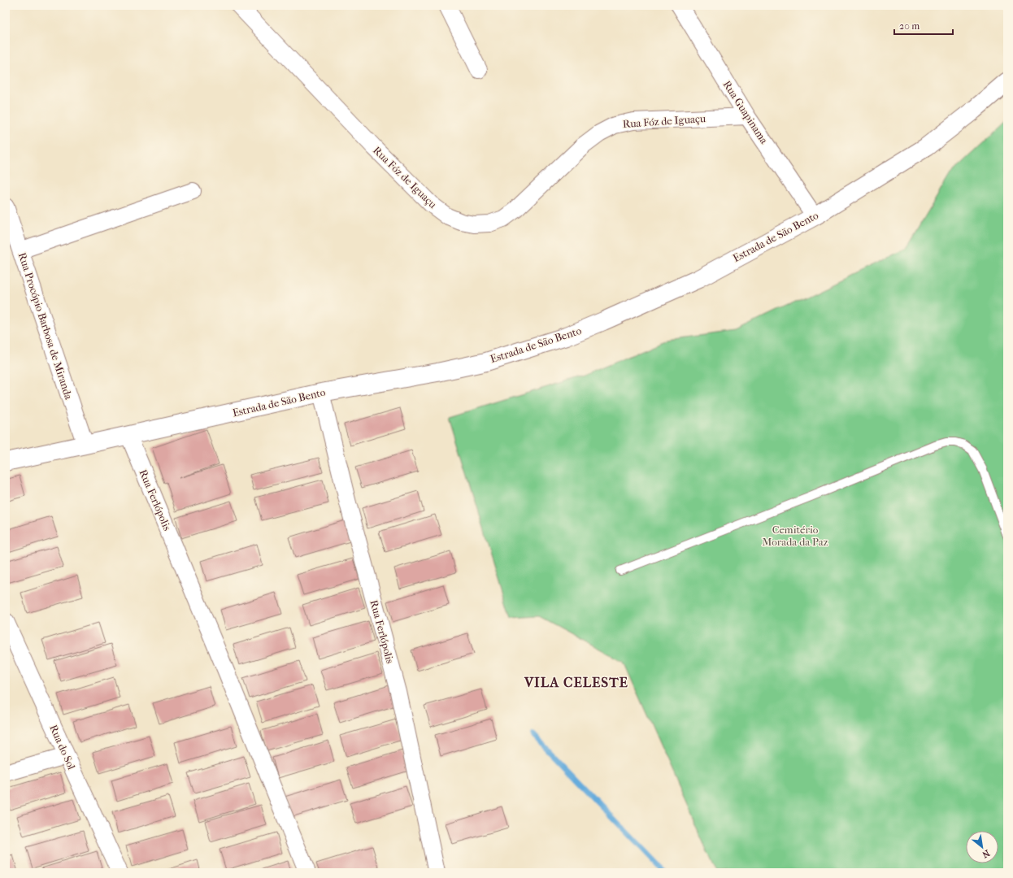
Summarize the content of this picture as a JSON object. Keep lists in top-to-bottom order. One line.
{"streets":{"street":["Rua Guapinama","Rua Fóz de Iguaçu","Estrada de São Bento","Rua Procópio Barbosa de Miranda","Rua Ferlópolis","Rua do Sol"]},"crossings":[["Rua Guapinama","Rua Fóz de Iguaçu"],["Rua Guapinama","Estrada de São Bento"],["Estrada de São Bento","Rua Procópio Barbosa de Miranda"],["Estrada de São Bento","Rua Ferlópolis"]],"districts":["VILA CELESTE"],"parks":["Cemitério Morada da Paz"],"scale_bar":"20 m","north":"bottom right"}
